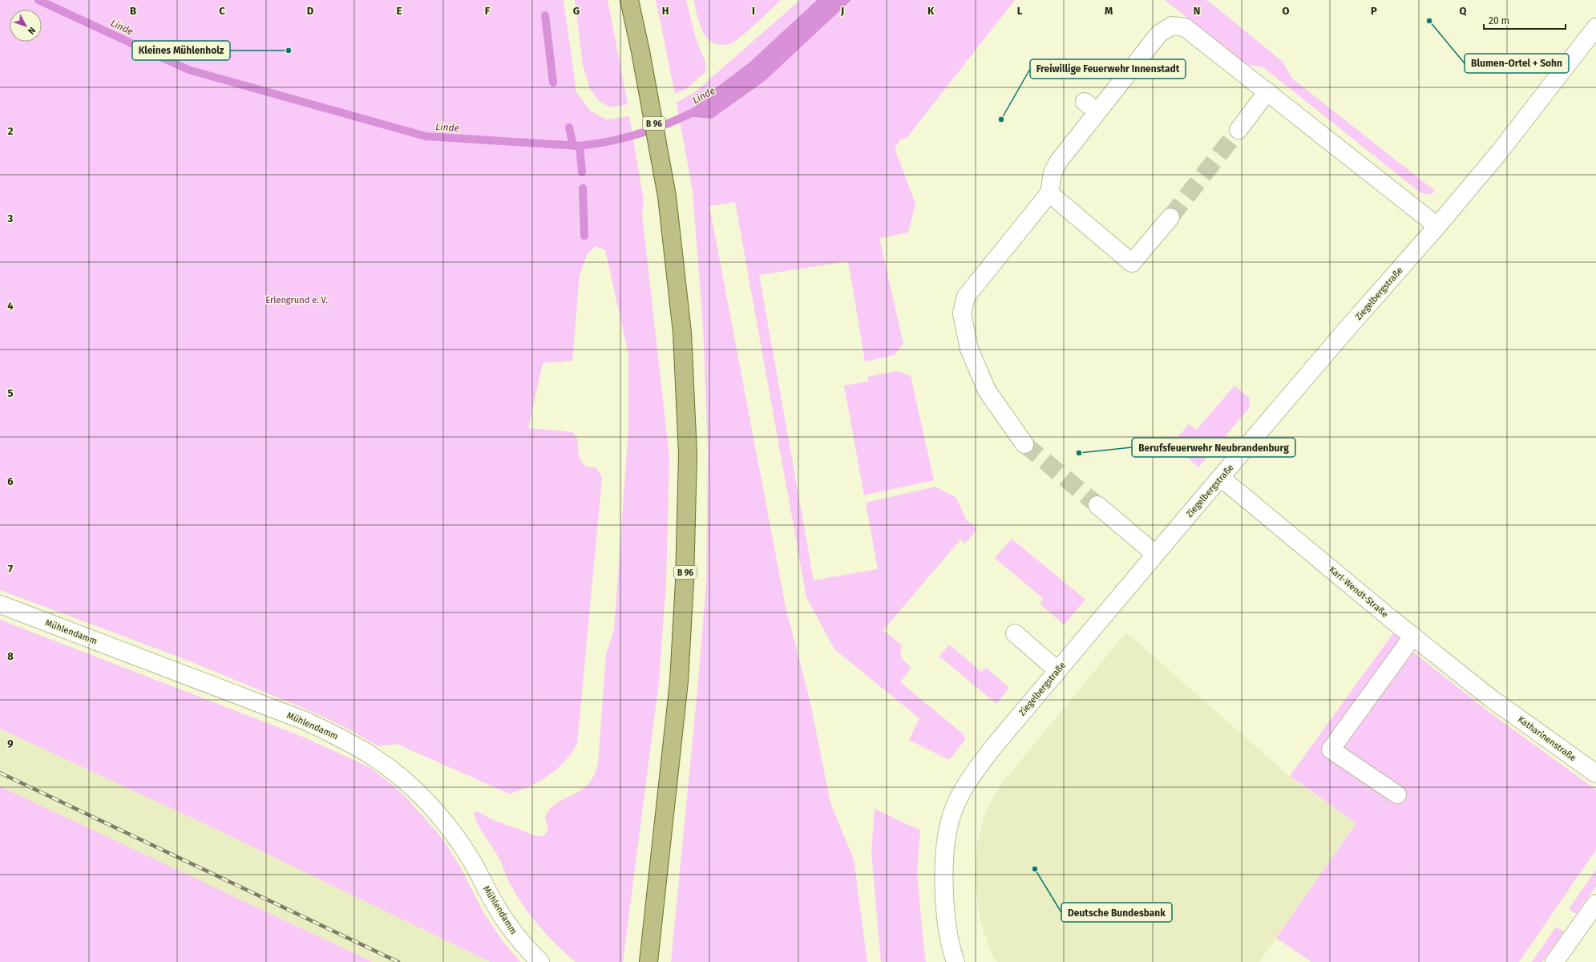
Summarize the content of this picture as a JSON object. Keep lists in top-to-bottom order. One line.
{"streets":{"main road":["B 96"],"street":["Ziegelbergstraße","Karl-Wendt-Straße","Mühlendamm","Katharinenstraße"]},"crossings":[["Ziegelbergstraße","Karl-Wendt-Straße"],["Karl-Wendt-Straße","Katharinenstraße"]],"water":["Linde"],"parks":["Erlengrund e. V."],"places":["Blumen-Ortel + Sohn","Kleines Mühlenholz","Freiwillige Feuerwehr Innenstadt","Berufsfeuerwehr Neubrandenburg","Deutsche Bundesbank"],"scale_bar":"20 m","north":"bottom right","grid":{"columns":["B","C","D","E","F","G","H","I","J","K","L","M","N","O","P","Q"],"rows":["2","3","4","5","6","7","8","9"]}}
